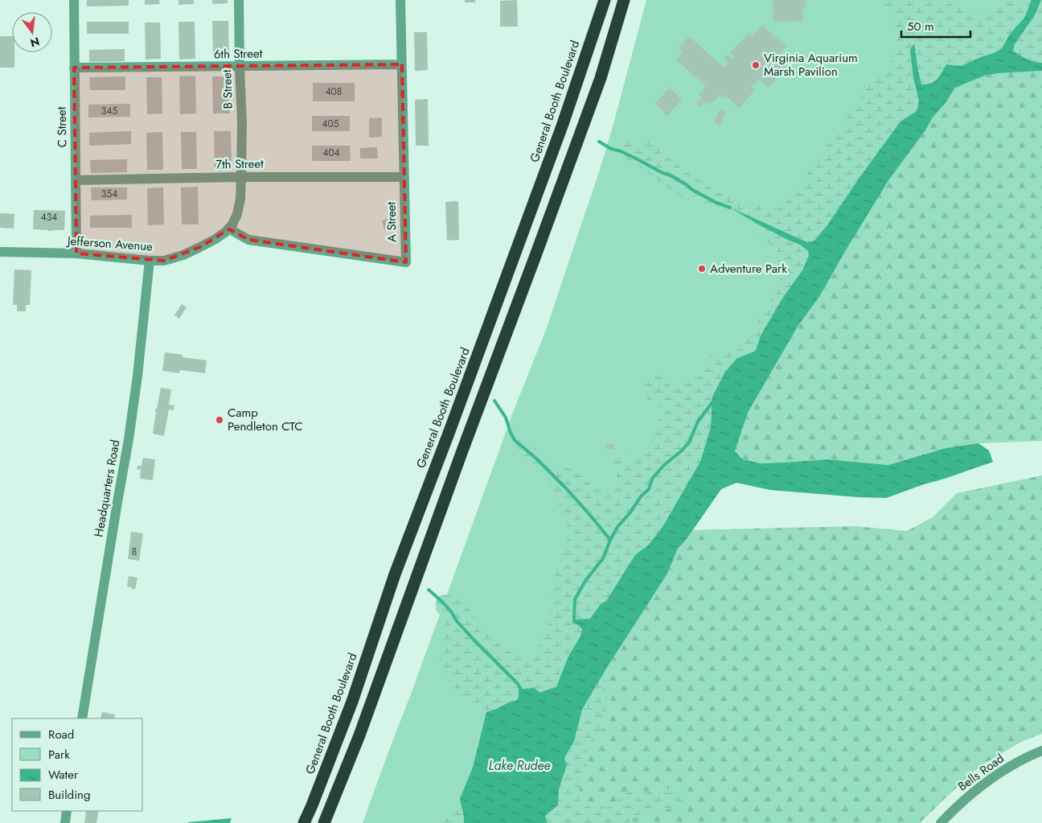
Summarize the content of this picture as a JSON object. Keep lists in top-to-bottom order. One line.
{"streets":{"highway":["General Booth Boulevard"],"street":["6th Street","B Street","C Street","7th Street","A Street","Jefferson Avenue","Headquarters Road","Bells Road"]},"crossings":[["6th Street","B Street"],["6th Street","C Street"],["6th Street","A Street"],["B Street","7th Street"],["B Street","Jefferson Avenue"],["C Street","7th Street"],["C Street","Jefferson Avenue"],["7th Street","A Street"],["7th Street","Jefferson Avenue"],["A Street","Jefferson Avenue"],["Jefferson Avenue","Headquarters Road"]],"water":["Lake Rudee"],"places":["Virginia Aquarium Marsh Pavilion","Adventure Park","Camp Pendleton CTC"],"house_numbers":["408","345","405","404","354","434","8"],"legend":["Road","Park","Water","Building"],"scale_bar":"50 m","north":"bottom"}
